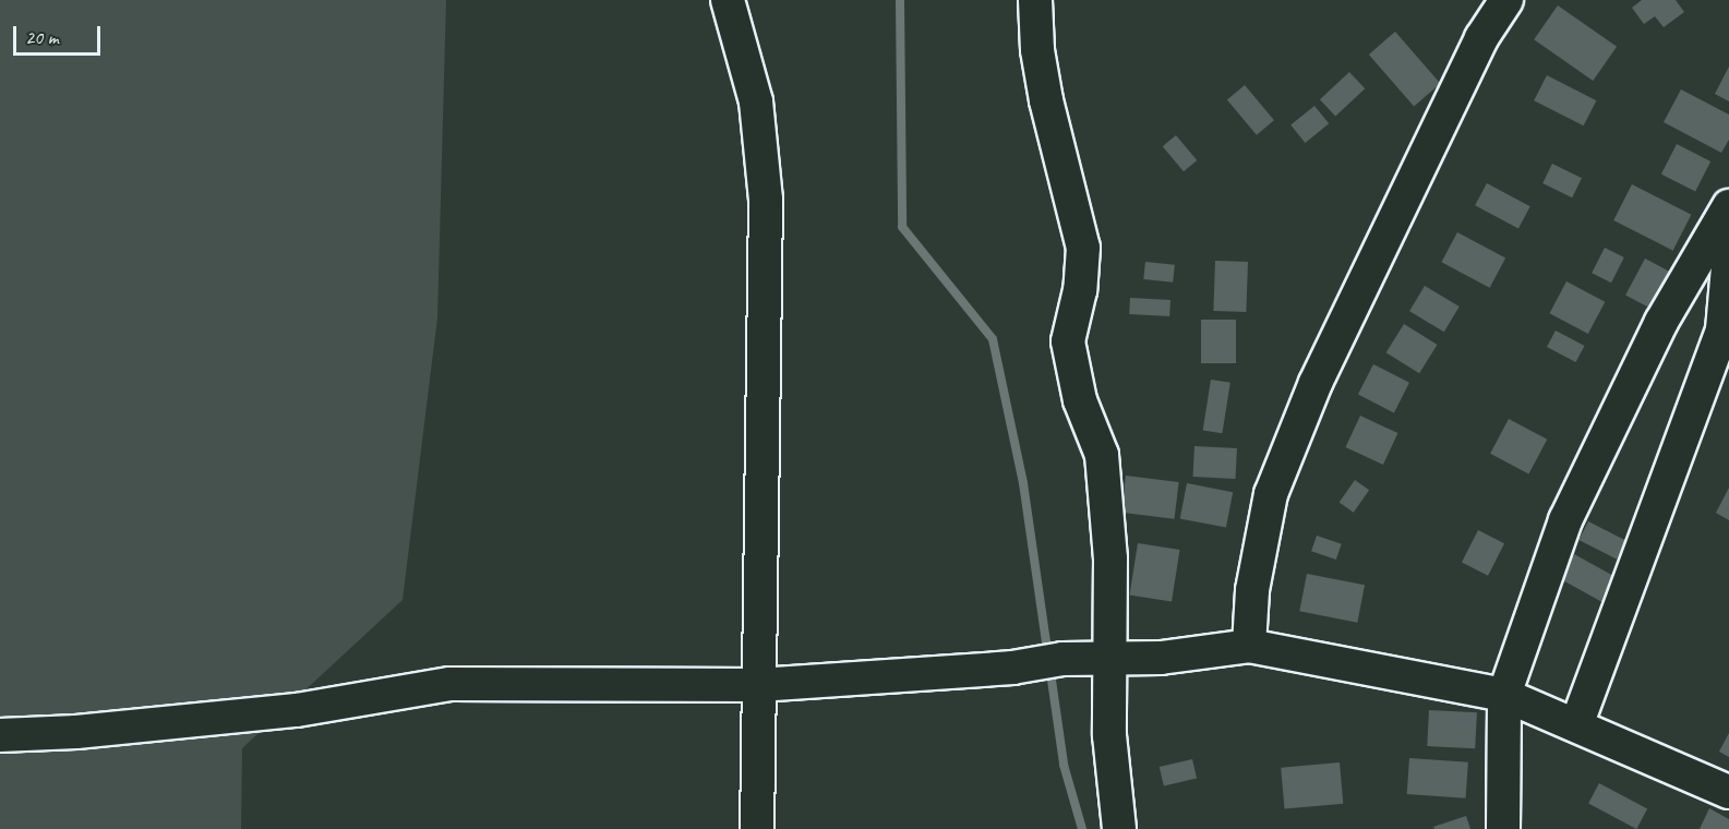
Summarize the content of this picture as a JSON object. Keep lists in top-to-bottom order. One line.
{"scale_bar":"20 m"}
